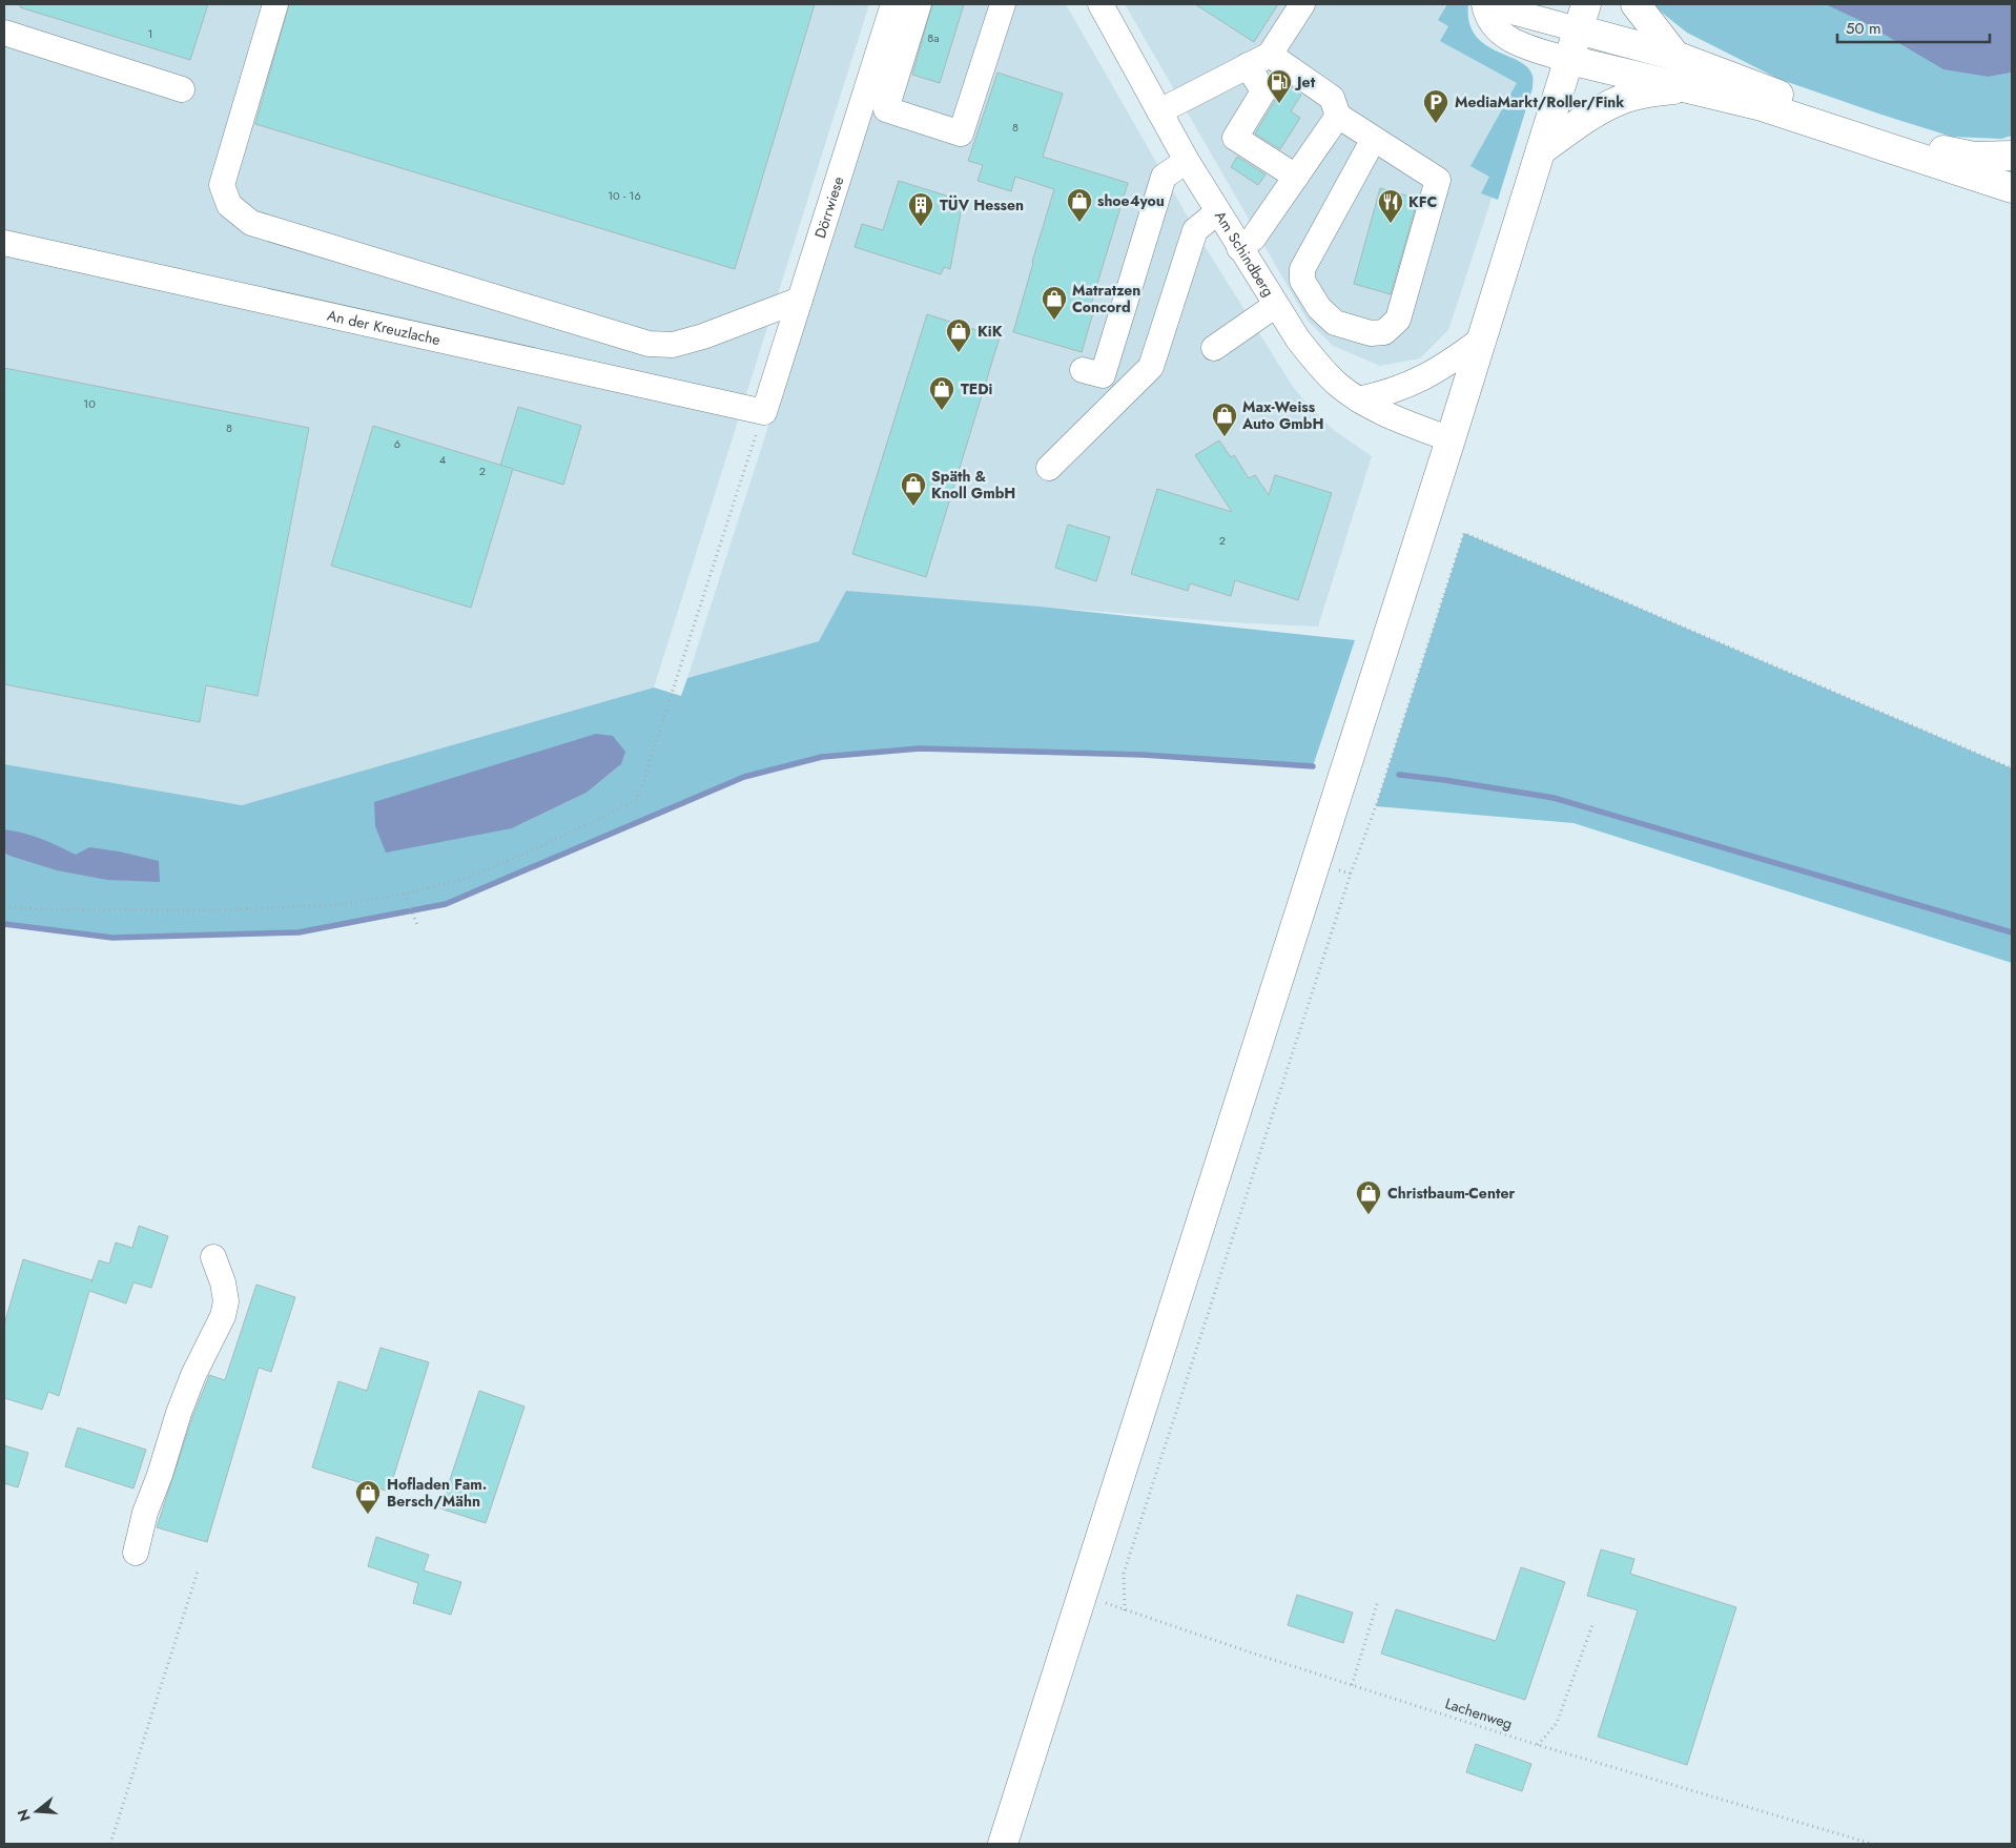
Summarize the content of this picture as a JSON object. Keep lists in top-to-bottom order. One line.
{"streets":{"street":["Dörrwiese","Am Schindberg","An der Kreuzlache"],"path":["Lachenweg"]},"crossings":[["Dörrwiese","An der Kreuzlache"]],"places":{"fuel station":["Jet"],"parking":["MediaMarkt/Roller/Fink"],"shop":["shoe4you","Matratzen Concord","KiK","TEDi","Max-Weiss Auto GmbH","Späth & Knoll GmbH","Christbaum-Center","Hofladen Fam. Bersch/Mähn"],"restaurant":["KFC"],"building":["TÜV Hessen"]},"house_numbers":["1","8a","8","10 - 16","10","8","6","4","2","2"],"scale_bar":"50 m","north":"left"}
